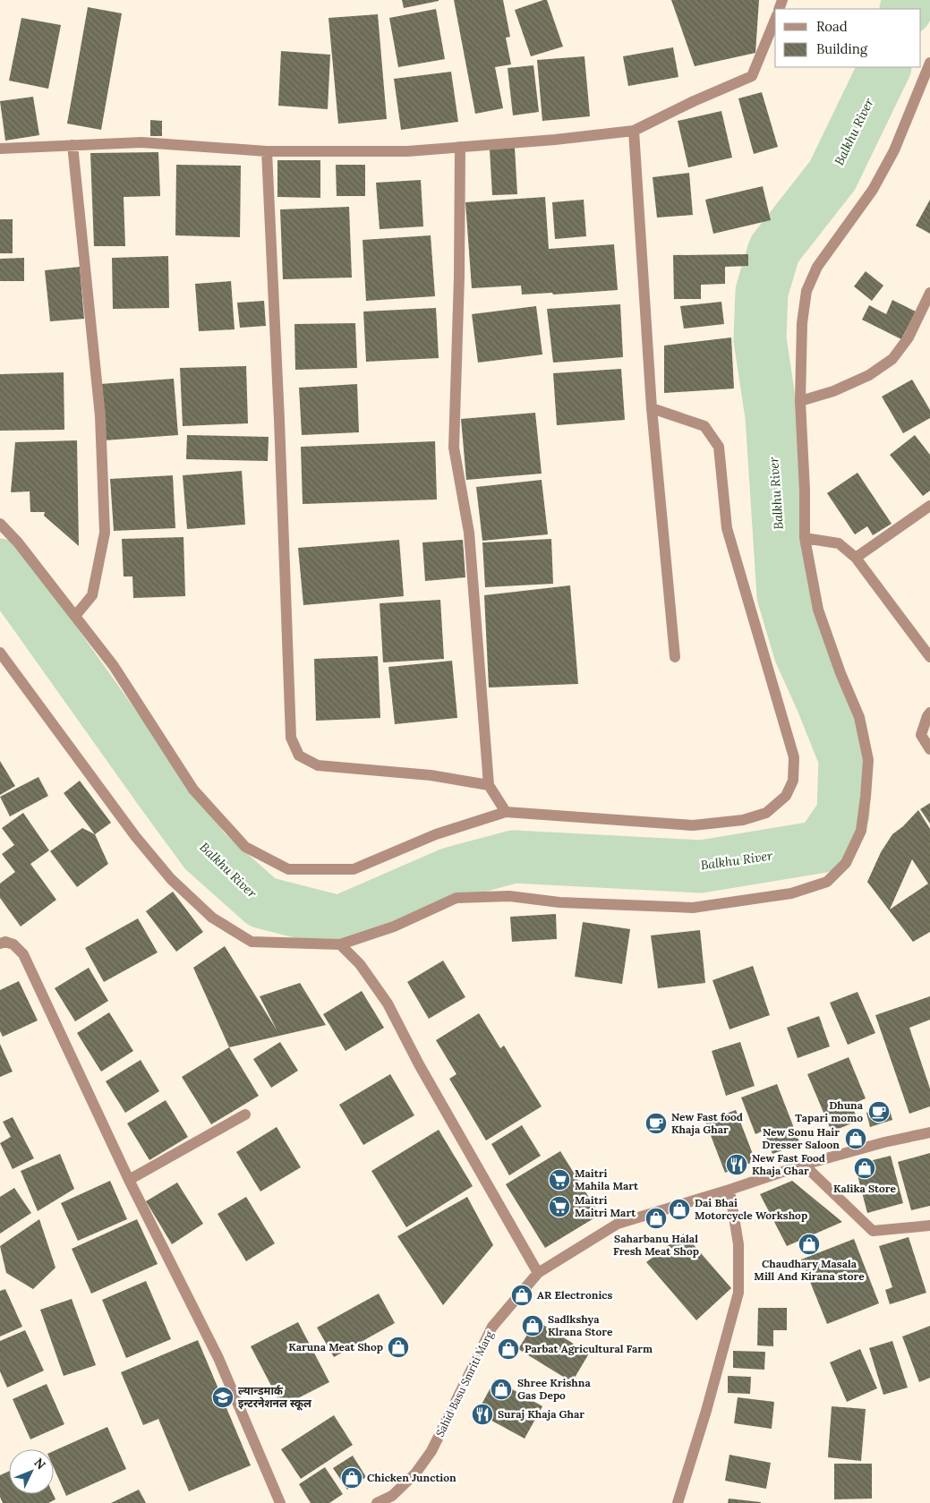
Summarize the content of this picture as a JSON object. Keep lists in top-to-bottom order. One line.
{"streets":{"street":["Sahid Basu Smriti Marg"]},"water":["Balkhu River"],"places":{"cafe":["Dhuna Tapari momo","New Fast food Khaja Ghar"],"shop":["New Sonu Hair Dresser Saloon","Kalika Store","Dai Bhai Motorcycle Workshop","Saharbanu Halal Fresh Meat Shop","Chaudhary Masala Mill And Kirana store","AR Electronics","Sadlkshya Klrana Store","Karuna Meat Shop","Parbat Agricultural Farm","Shree Krishna Gas Depo","Chicken Junction"],"restaurant":["New Fast Food Khaja Ghar","Suraj Khaja Ghar"],"supermarket":["Maitri Mahila Mart","Maitri Maitri Mart"],"school or university":["ल्यान्डमार्क इन्टरनेशनल स्कूल"]},"legend":["Road","Building"],"north":"top right"}
